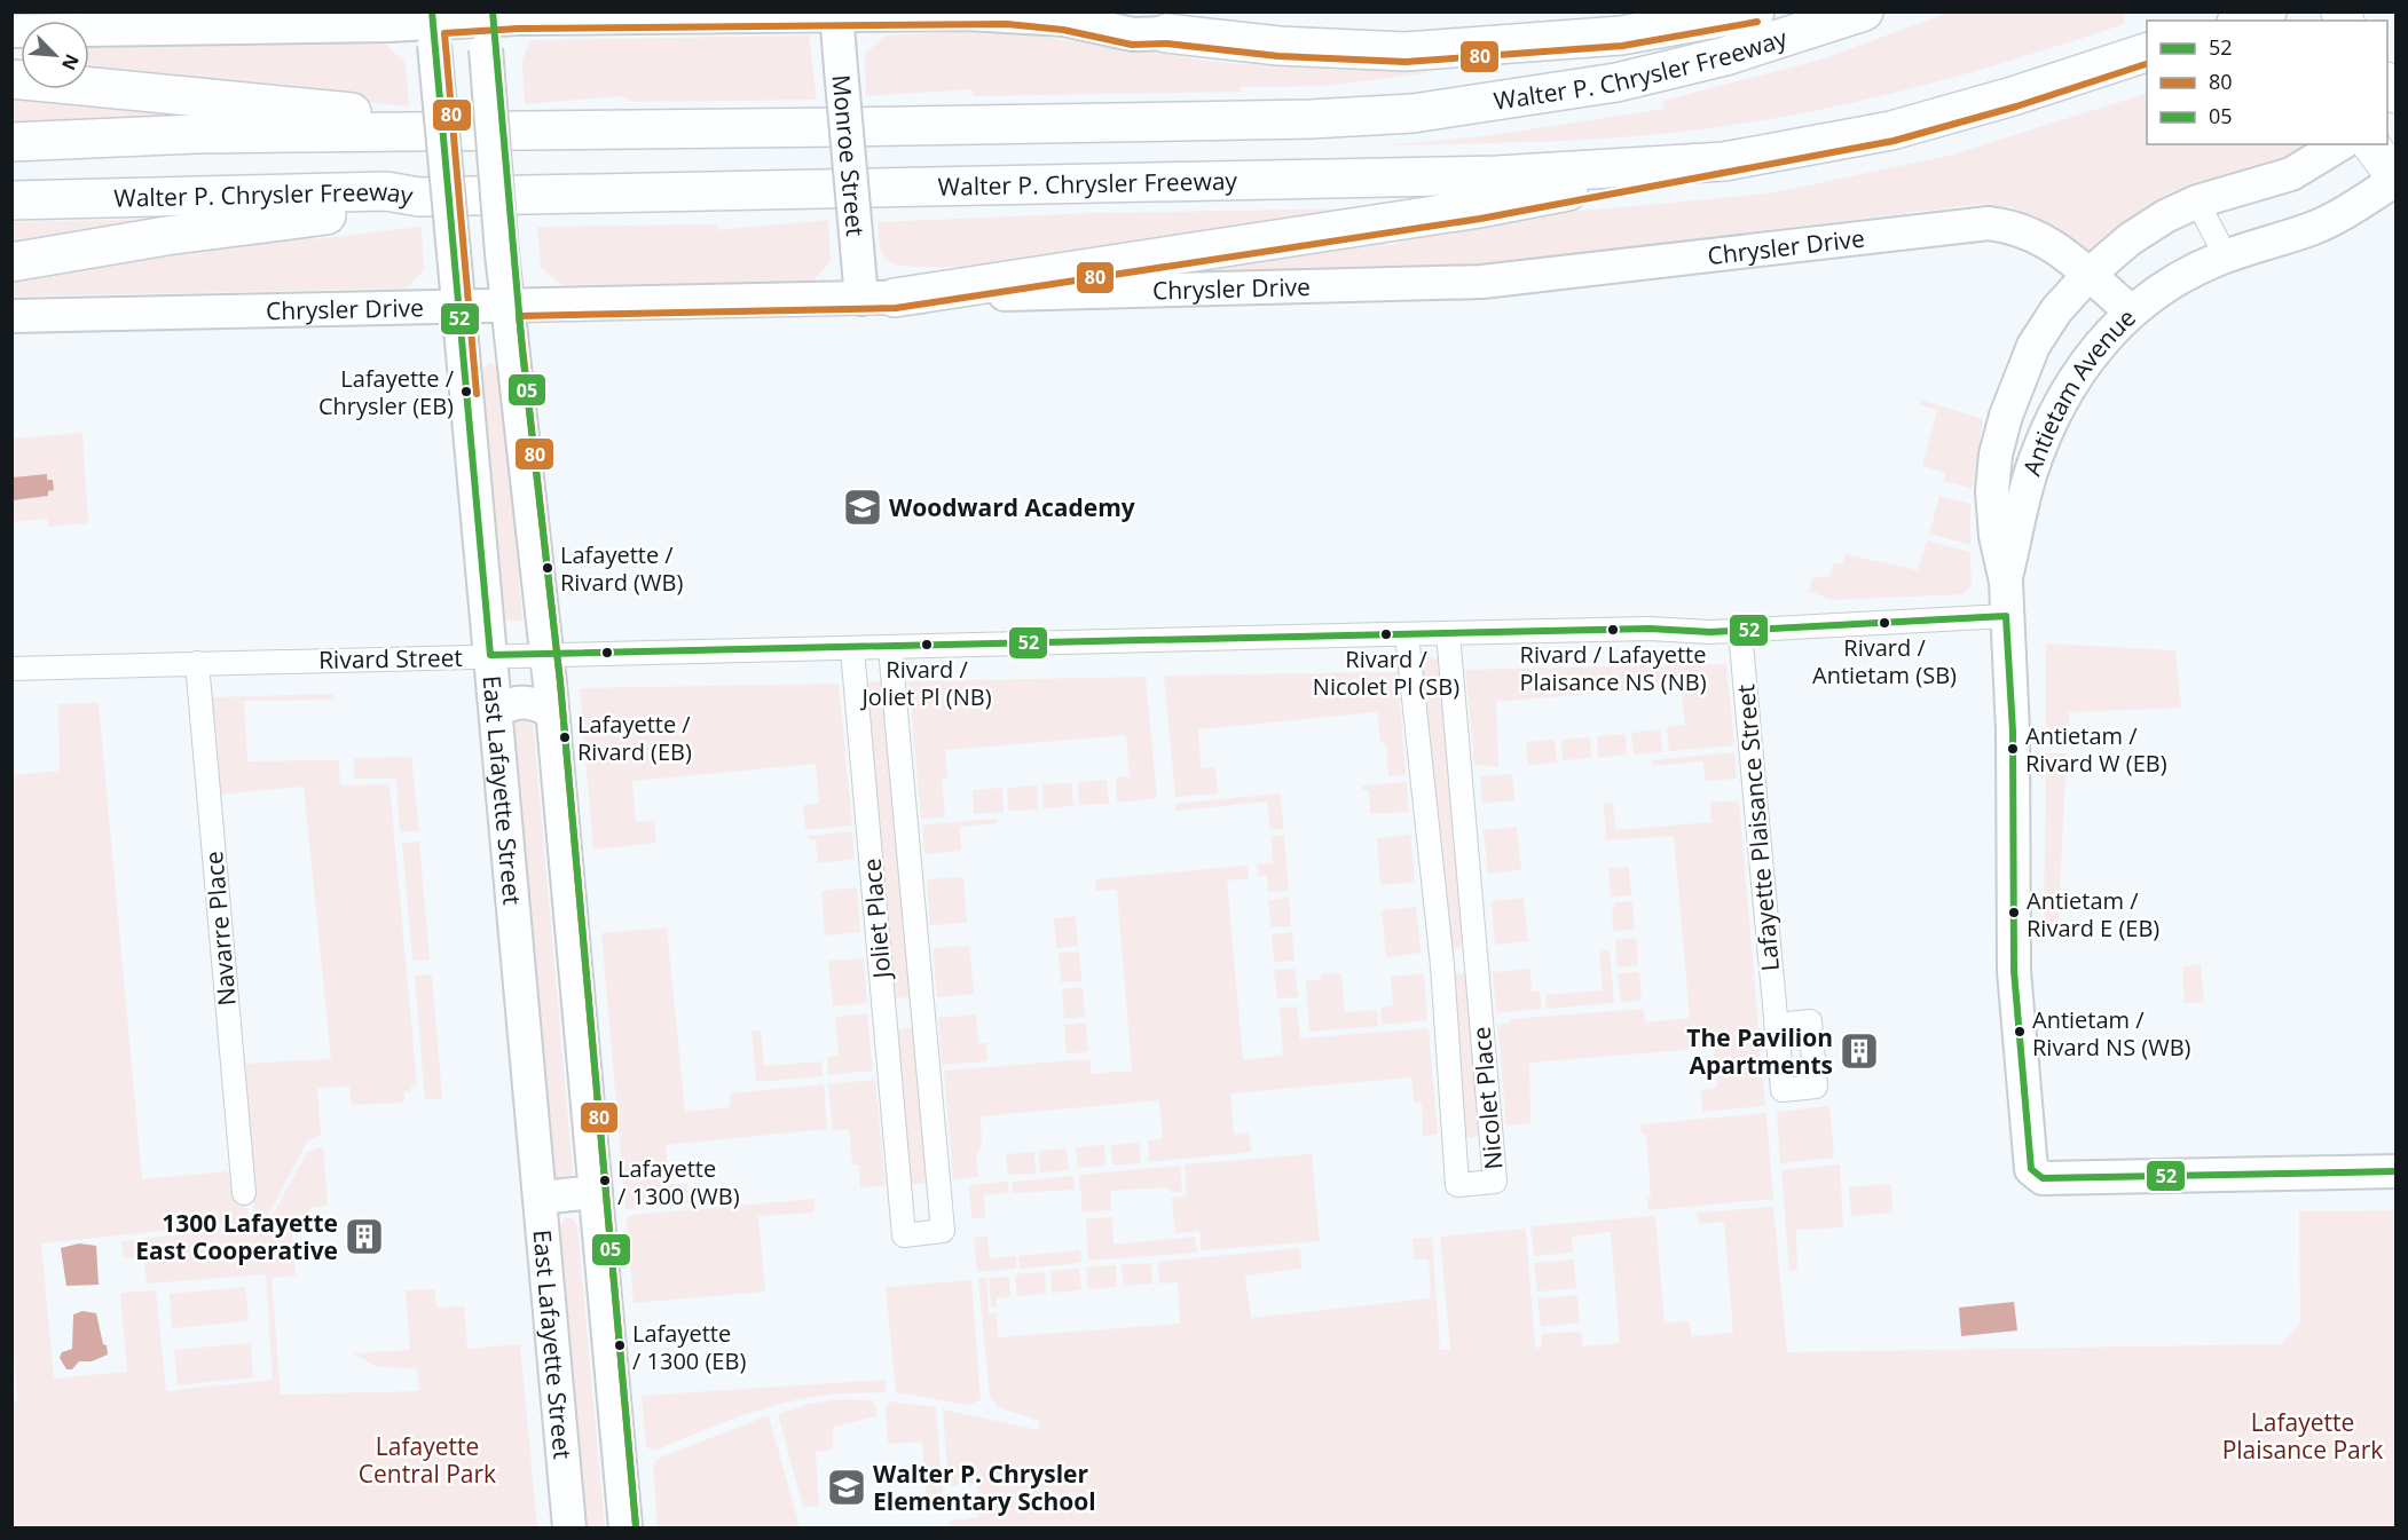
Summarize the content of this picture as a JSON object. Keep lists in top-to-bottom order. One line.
{"streets":{"highway":["Walter P. Chrysler Freeway"],"street":["Monroe Street","Chrysler Drive","Antietam Avenue","Rivard Street","East Lafayette Street","Lafayette Plaisance Street","Joliet Place","Navarre Place","Nicolet Place"]},"crossings":[["Monroe Street","Chrysler Drive"],["Chrysler Drive","Antietam Avenue"],["Chrysler Drive","East Lafayette Street"],["Antietam Avenue","Rivard Street"],["Rivard Street","East Lafayette Street"],["Rivard Street","Lafayette Plaisance Street"],["Rivard Street","Joliet Place"],["Rivard Street","Navarre Place"],["Rivard Street","Nicolet Place"]],"parks":["Lafayette Plaisance Park","Lafayette Central Park"],"places":{"other":["Lafayette / Chrysler (EB)","Lafayette / Rivard (WB)","Rivard / Antietam (SB)","Rivard / Lafayette Plaisance NS (NB)","Rivard / Nicolet Pl (SB)","Rivard / Joliet Pl (NB)","Lafayette / Rivard (EB)","Antietam / Rivard W (EB)","Antietam / Rivard E (EB)","Antietam / Rivard NS (WB)","Lafayette / 1300 (WB)","Lafayette / 1300 (EB)"],"school or university":["Woodward Academy","Walter P. Chrysler Elementary School"],"building":["The Pavilion Apartments","1300 Lafayette East Cooperative"]},"lines":["transit line 52","transit line 05","transit line 80"],"legend":["52","80","05"],"north":"bottom right"}
